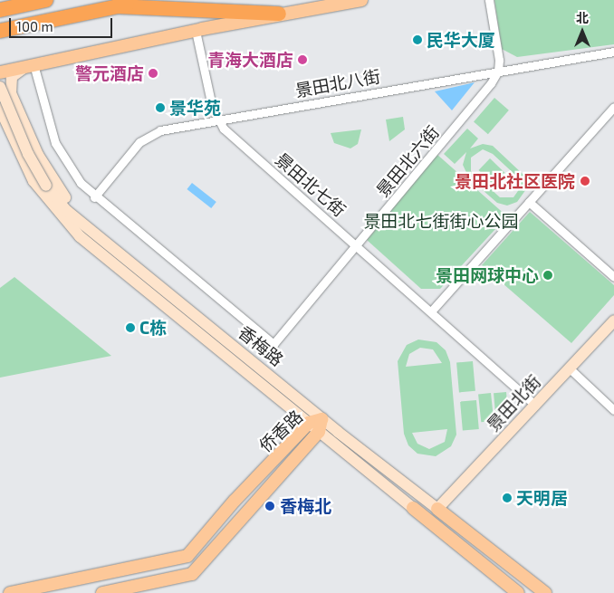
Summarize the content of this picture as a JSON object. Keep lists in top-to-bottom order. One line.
{"streets":{"main road":["香梅路","景田北街","侨香路"],"street":["景田北八街","景田北六街","景田北七街"]},"crossings":[["景田北八街","景田北六街"],["景田北八街","景田北七街"],["景田北六街","景田北七街"],["景田北七街","景田北街"],["香梅路","景田北街"],["香梅路","侨香路"]],"parks":["景田北七街街心公园"],"places":["民华大厦","青海大酒店","警元酒店","景华苑","景田北社区医院","景田网球中心","C栋","天明居","香梅北"],"scale_bar":"100 m","north":"top"}
